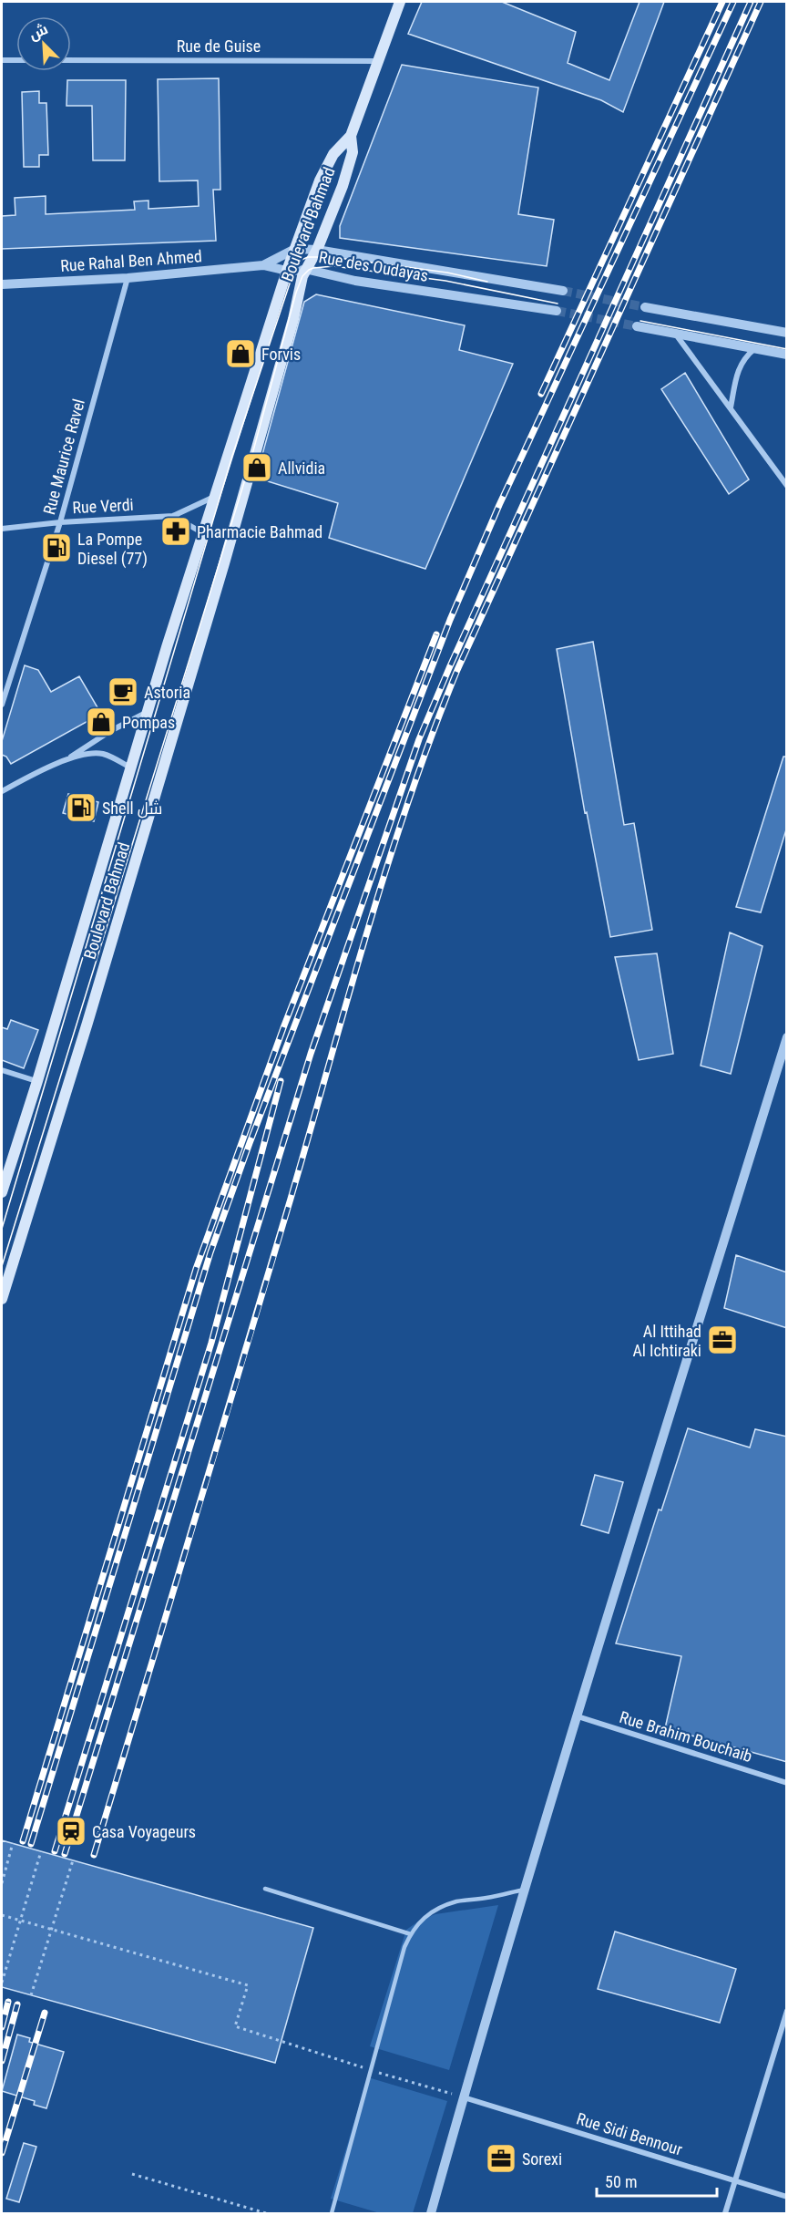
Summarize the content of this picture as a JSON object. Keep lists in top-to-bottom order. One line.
{"streets":{"main road":["Boulevard Bahmad"],"street":["Rue de Guise","Rue Rahal Ben Ahmed","Rue des Oudayas","Rue Maurice Ravel","Rue Verdi","Rue Brahim Bouchaib","Rue Sidi Bennour"]},"crossings":[["Rue de Guise","Boulevard Bahmad"],["Boulevard Bahmad","Rue des Oudayas"],["Boulevard Bahmad","Rue Verdi"],["Rue Rahal Ben Ahmed","Rue des Oudayas"],["Rue Rahal Ben Ahmed","Rue Maurice Ravel"],["Rue Maurice Ravel","Rue Verdi"]],"places":{"shop":["Forvis","Allvidia","Pompas"],"pharmacy":["Pharmacie Bahmad"],"fuel station":["La Pompe Diesel (77)","Shell شل"],"cafe":["Astoria"],"office":["Al Ittihad Al Ichtiraki","Sorexi"],"station":["Casa Voyageurs"]},"scale_bar":"50 m","north":"top left"}
